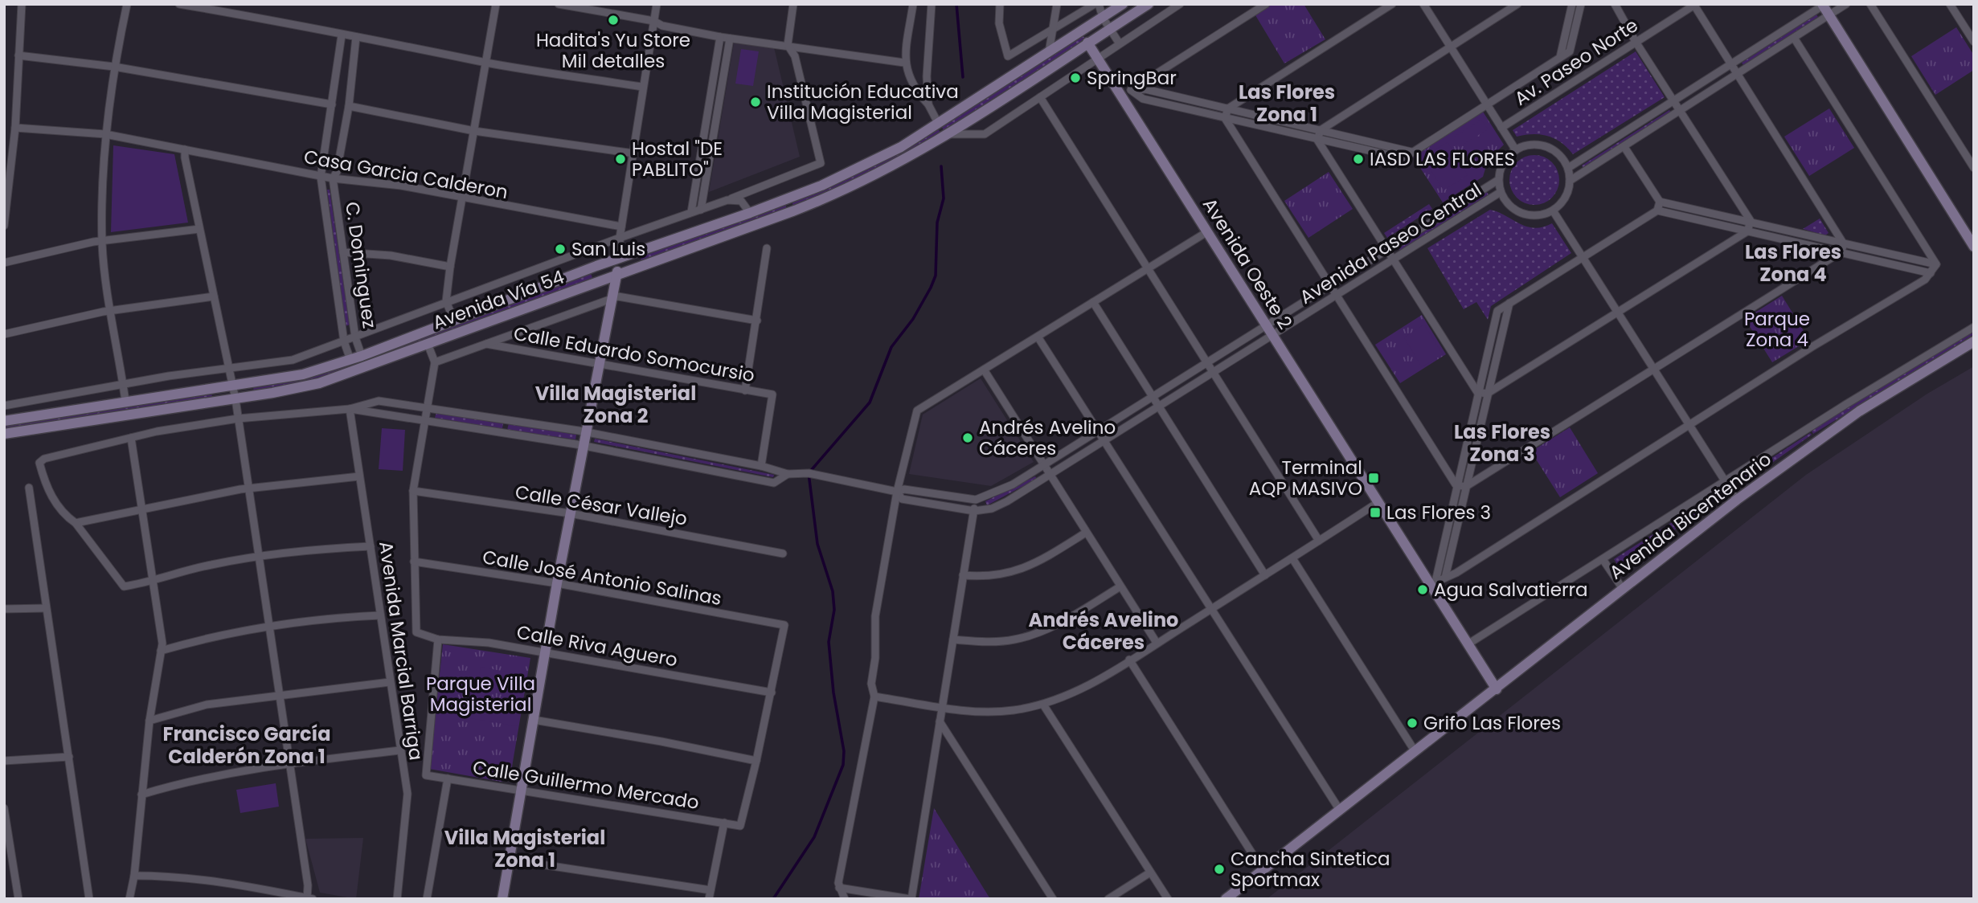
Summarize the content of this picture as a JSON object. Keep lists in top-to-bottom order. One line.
{"streets":{"main road":["Avenida Oeste 2","Avenida Vía 54","Avenida Bicentenario"],"street":["Av. Paseo Norte","Casa Garcia Calderon","Avenida Paseo Central","C. Dominguez","Calle Eduardo Somocursio","Calle César Vallejo","Calle José Antonio Salinas","Calle Riva Aguero","Avenida Marcial Barriga","Calle Guillermo Mercado"]},"crossings":[["Casa Garcia Calderon","C. Dominguez"],["Avenida Paseo Central","Avenida Oeste 2"],["Avenida Oeste 2","Avenida Vía 54"],["Avenida Oeste 2","Avenida Bicentenario"],["C. Dominguez","Avenida Vía 54"],["Calle José Antonio Salinas","Calle Riva Aguero"],["Calle Riva Aguero","Calle Guillermo Mercado"]],"districts":["Las Flores Zona 1","Las Flores Zona 4","Villa Magisterial Zona 2","Las Flores Zona 3","Andrés Avelino Cáceres","Francisco García Calderón Zona 1","Villa Magisterial Zona 1"],"parks":["Parque Zona 4","Parque Villa Magisterial"],"places":{"other":["Hadita's Yu Store Mil detalles","SpringBar","Institución Educativa Villa Magisterial","Hostal \"DE PABLITO\"","IASD LAS FLORES","San Luis","Andrés Avelino Cáceres","Agua Salvatierra","Grifo Las Flores","Cancha Sintetica Sportmax"],"transit":["Terminal AQP MASIVO","Las Flores 3"]}}
